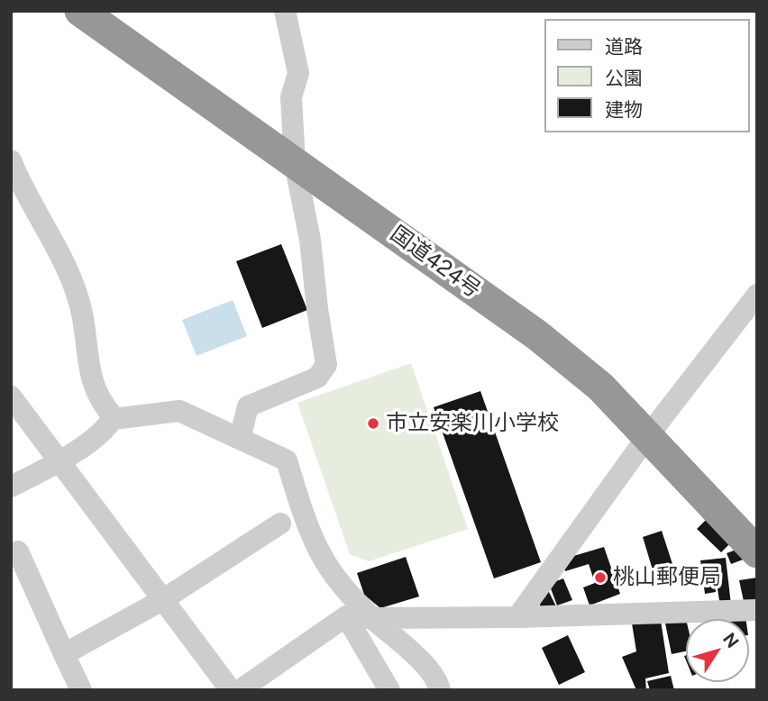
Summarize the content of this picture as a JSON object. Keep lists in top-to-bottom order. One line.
{"streets":{"highway":["国道424号"]},"places":["市立安楽川小学校","桃山郵便局"],"legend":["道路","公園","建物"],"north":"top right"}
